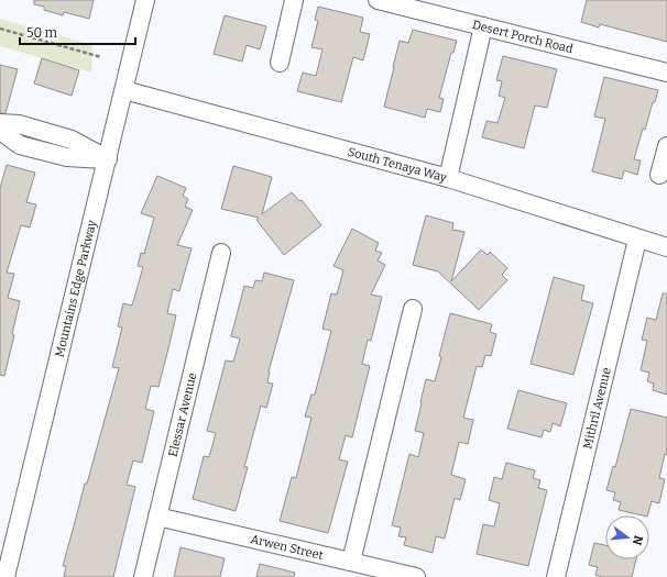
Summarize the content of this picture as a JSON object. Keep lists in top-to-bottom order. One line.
{"streets":{"street":["Desert Porch Road","South Tenaya Way","Mountains Edge Parkway","Mithril Avenue","Elessar Avenue","Arwen Street"]},"crossings":[["South Tenaya Way","Mountains Edge Parkway"],["South Tenaya Way","Mithril Avenue"],["Elessar Avenue","Arwen Street"]],"scale_bar":"50 m","north":"right"}
